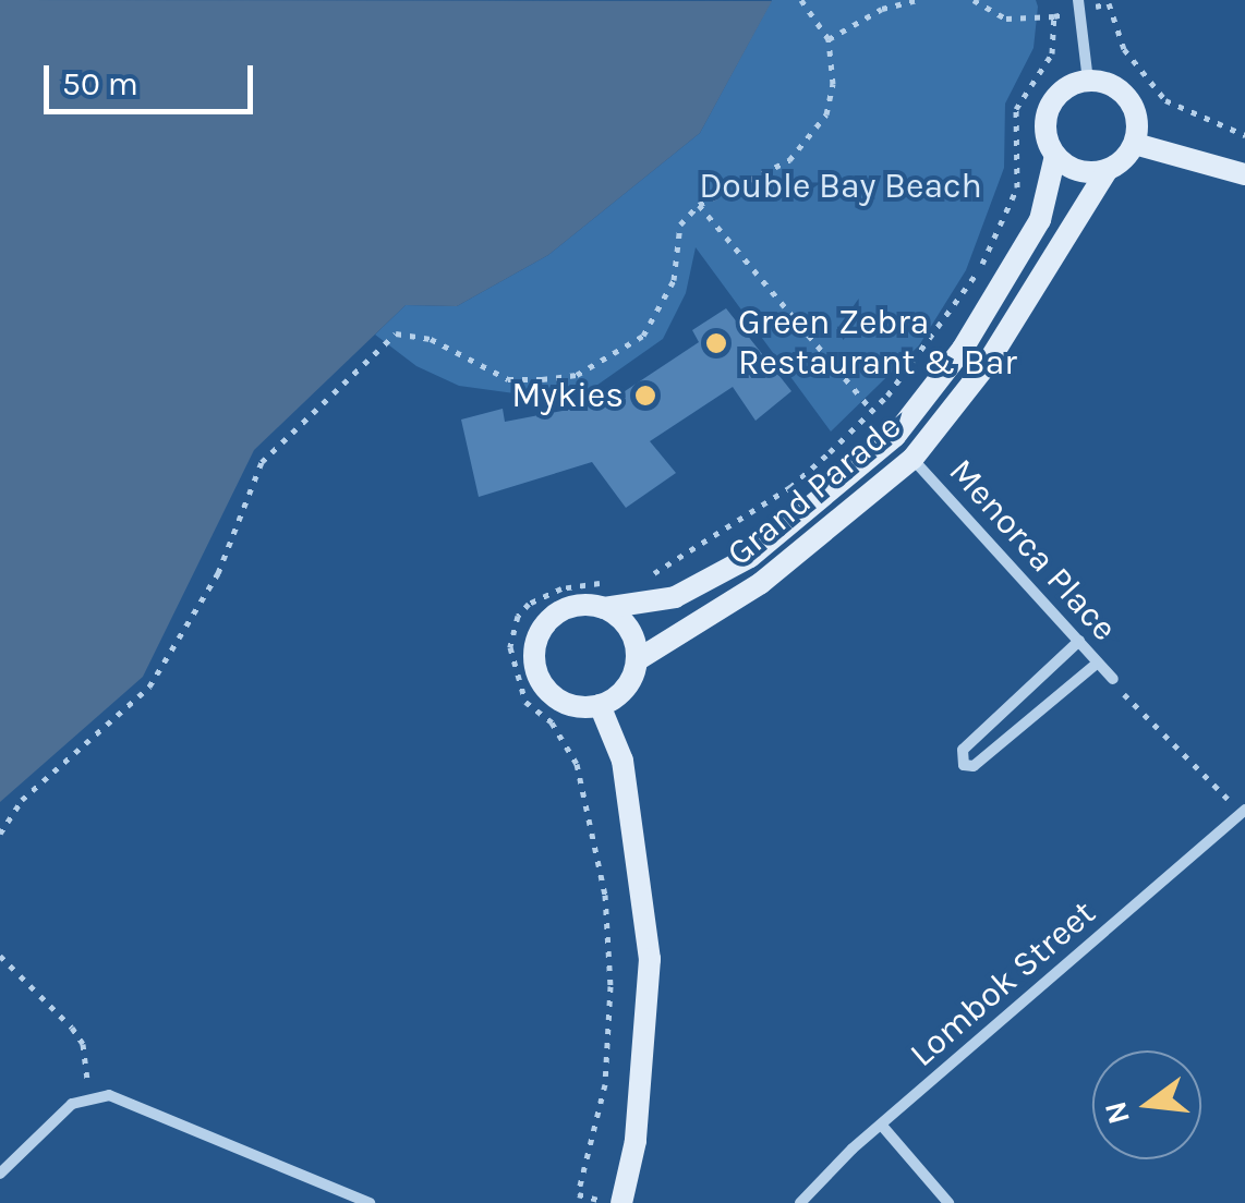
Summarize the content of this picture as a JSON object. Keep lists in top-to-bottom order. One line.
{"streets":{"street":["Grand Parade","Menorca Place","Lombok Street"]},"crossings":[["Grand Parade","Menorca Place"]],"parks":["Double Bay Beach"],"places":["Green Zebra Restaurant & Bar","Mykies"],"scale_bar":"50 m","north":"left"}
